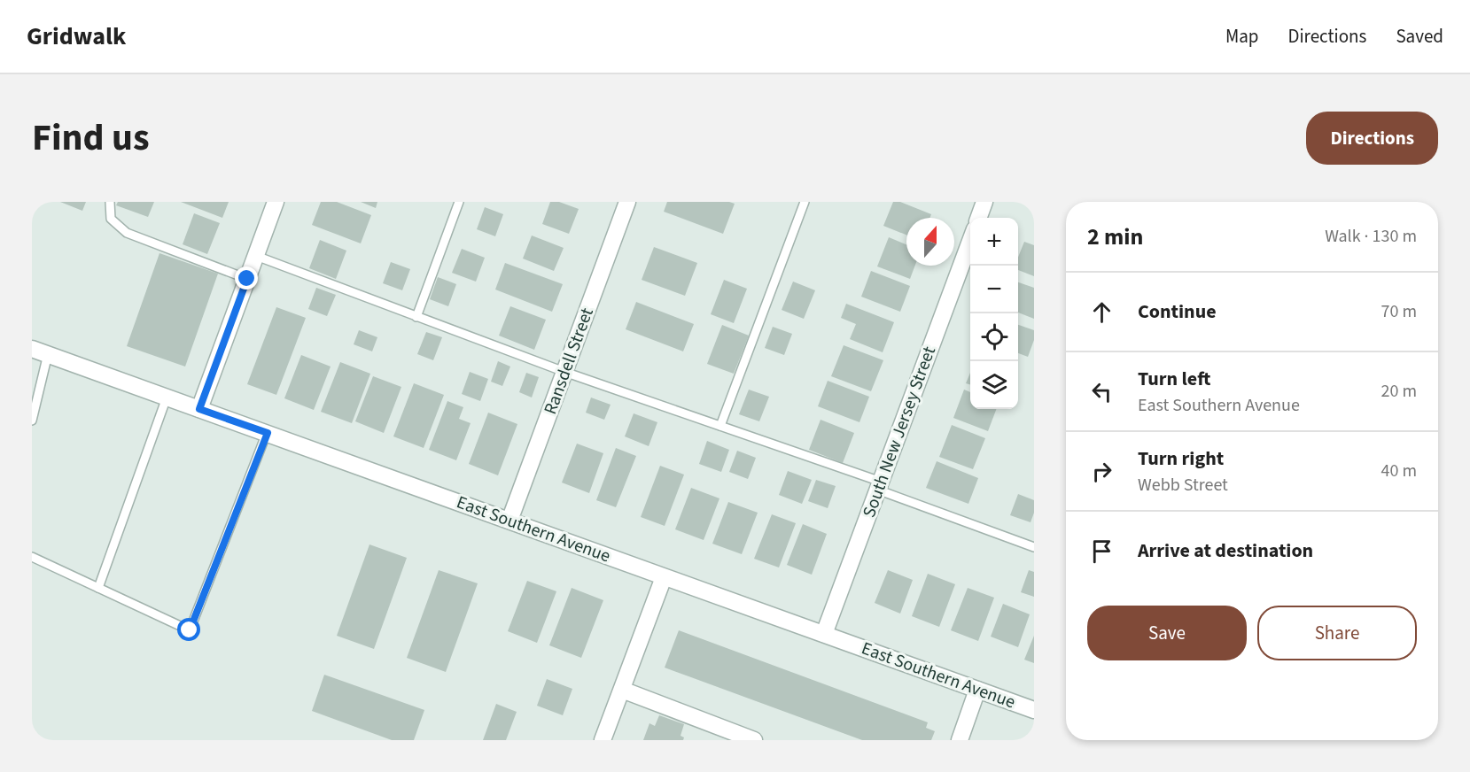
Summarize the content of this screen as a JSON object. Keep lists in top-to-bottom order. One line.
{"streets":{"street":["Ransdell Street","South New Jersey Street","East Southern Avenue"]},"crossings":[["Ransdell Street","East Southern Avenue"],["South New Jersey Street","East Southern Avenue"]],"north":"top","page":{"header":"Gridwalk","nav":["Map","Directions","Saved"],"title":"Find us","buttons":["Directions",["Save","Share"]],"heading":["2 min","Walk · 130 m"],"map_buttons":["+","−"],"list":[["Continue","70 m"],["Turn left","East Southern Avenue","20 m"],["Turn right","Webb Street","40 m"],"Arrive at destination"]}}
